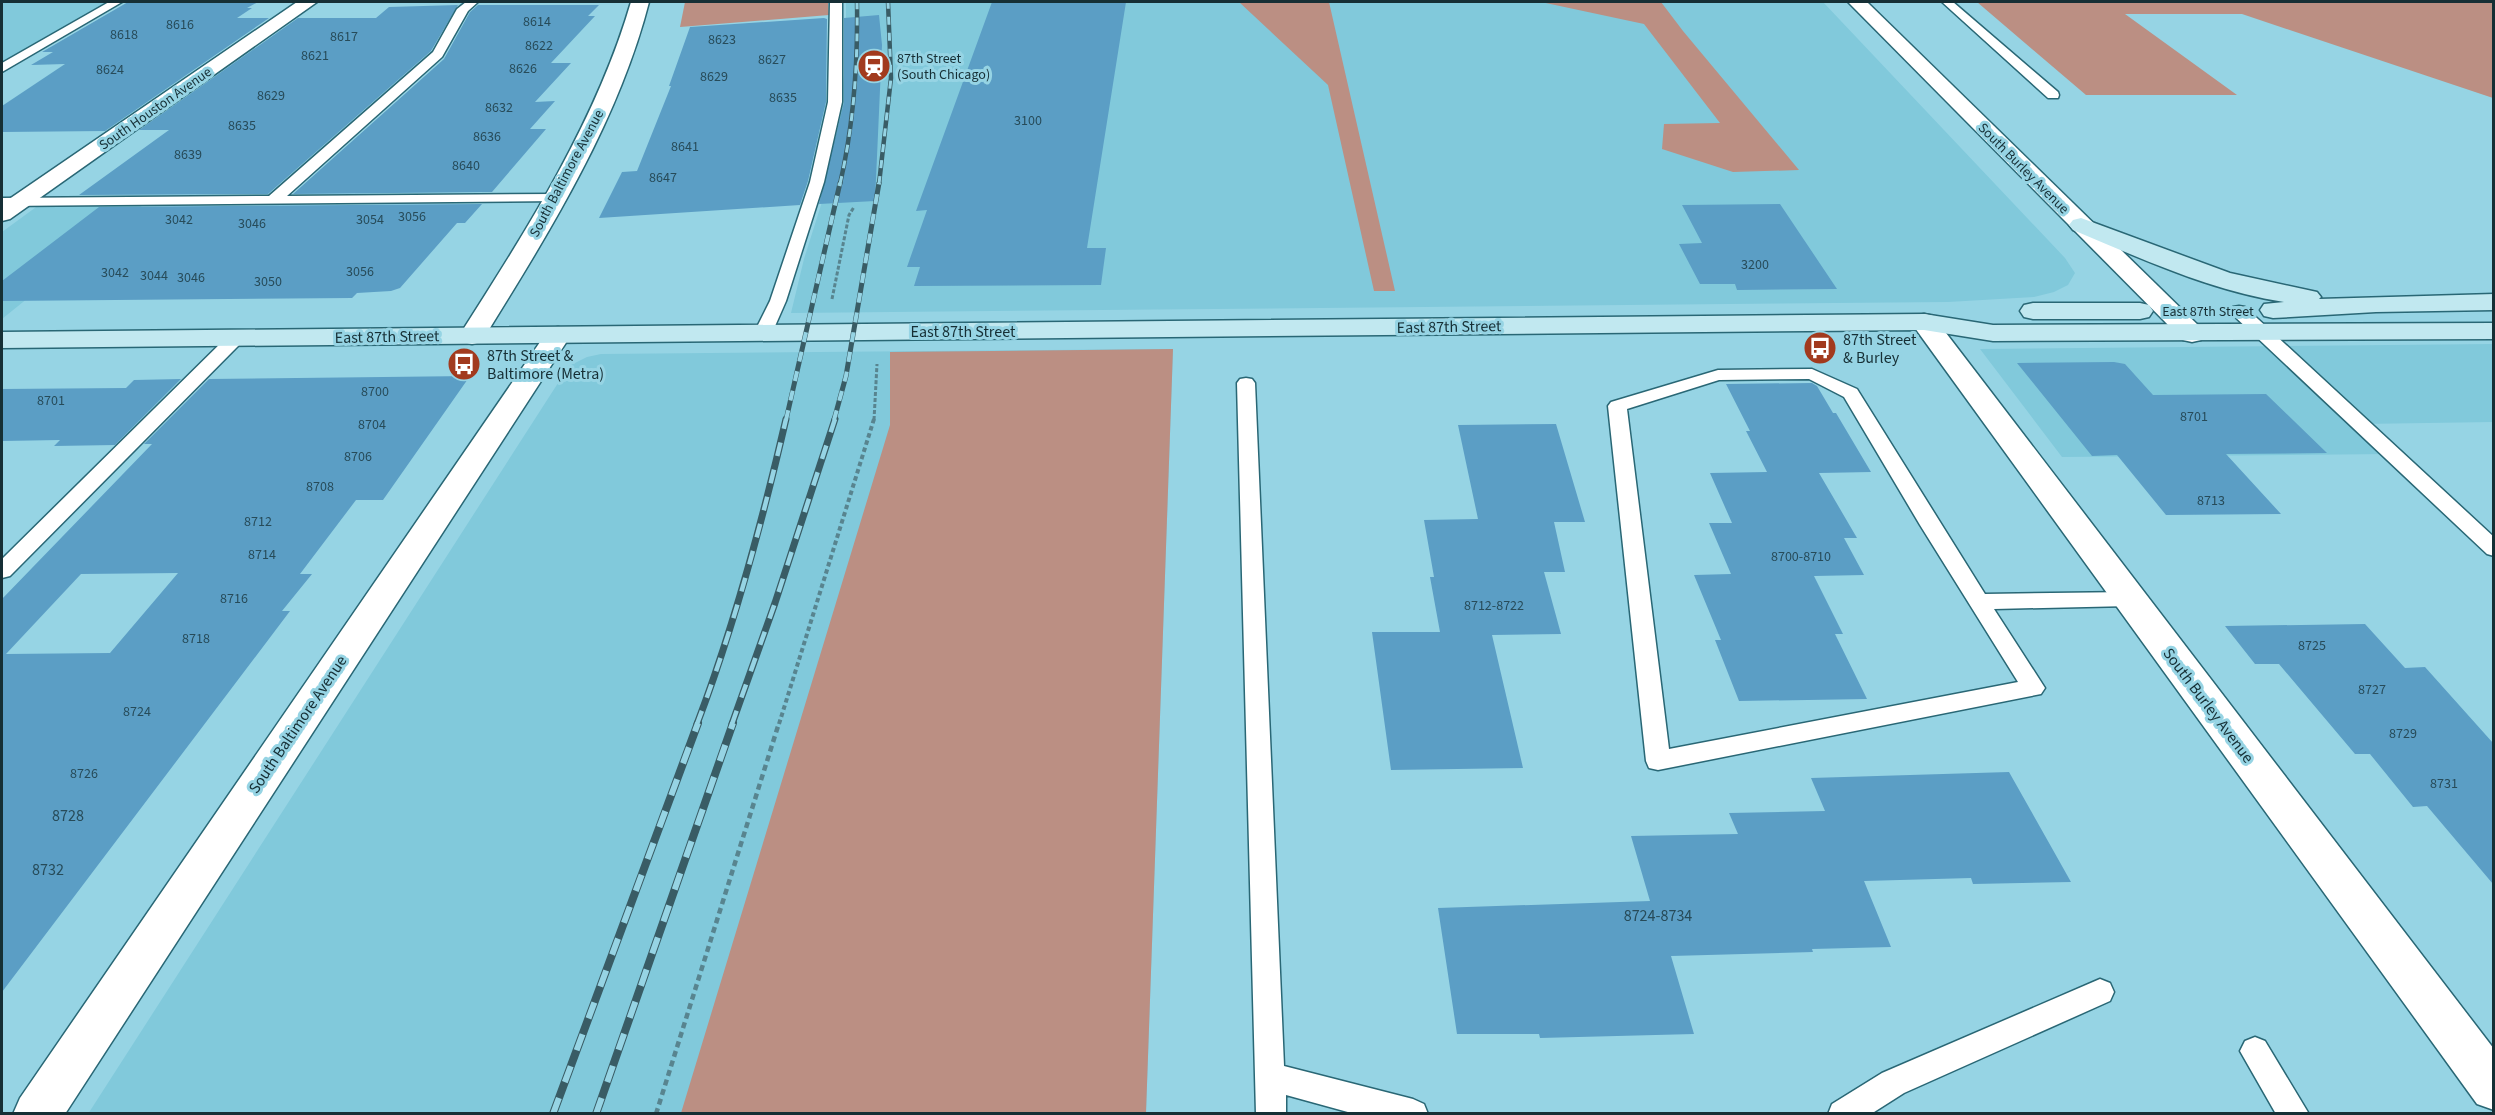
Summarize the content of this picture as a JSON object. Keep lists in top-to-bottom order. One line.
{"streets":{"main road":["East 87th Street"],"street":["South Houston Avenue","South Burley Avenue","South Baltimore Avenue"]},"crossings":[["South Burley Avenue","East 87th Street"],["South Baltimore Avenue","East 87th Street"]],"places":{"station":["87th Street (South Chicago)"],"bus stop":["87th Street & Burley","87th Street & Baltimore (Metra)"]},"house_numbers":["8614","8616","8618","8617","8623","8622","8621","8627","8626","8624","8629","8629","8635","8632","3100","8635","8636","8641","8639","8640","8647","3056","3042","3054","3046","3200","3056","3042","3044","3046","3050","8700","8701","8701","8704","8706","8708","8713","8712","8714","8700-8710","8716","8712-8722","8718","8725","8727","8724","8729","8726","8731","8728","8732","8724-8734"]}
